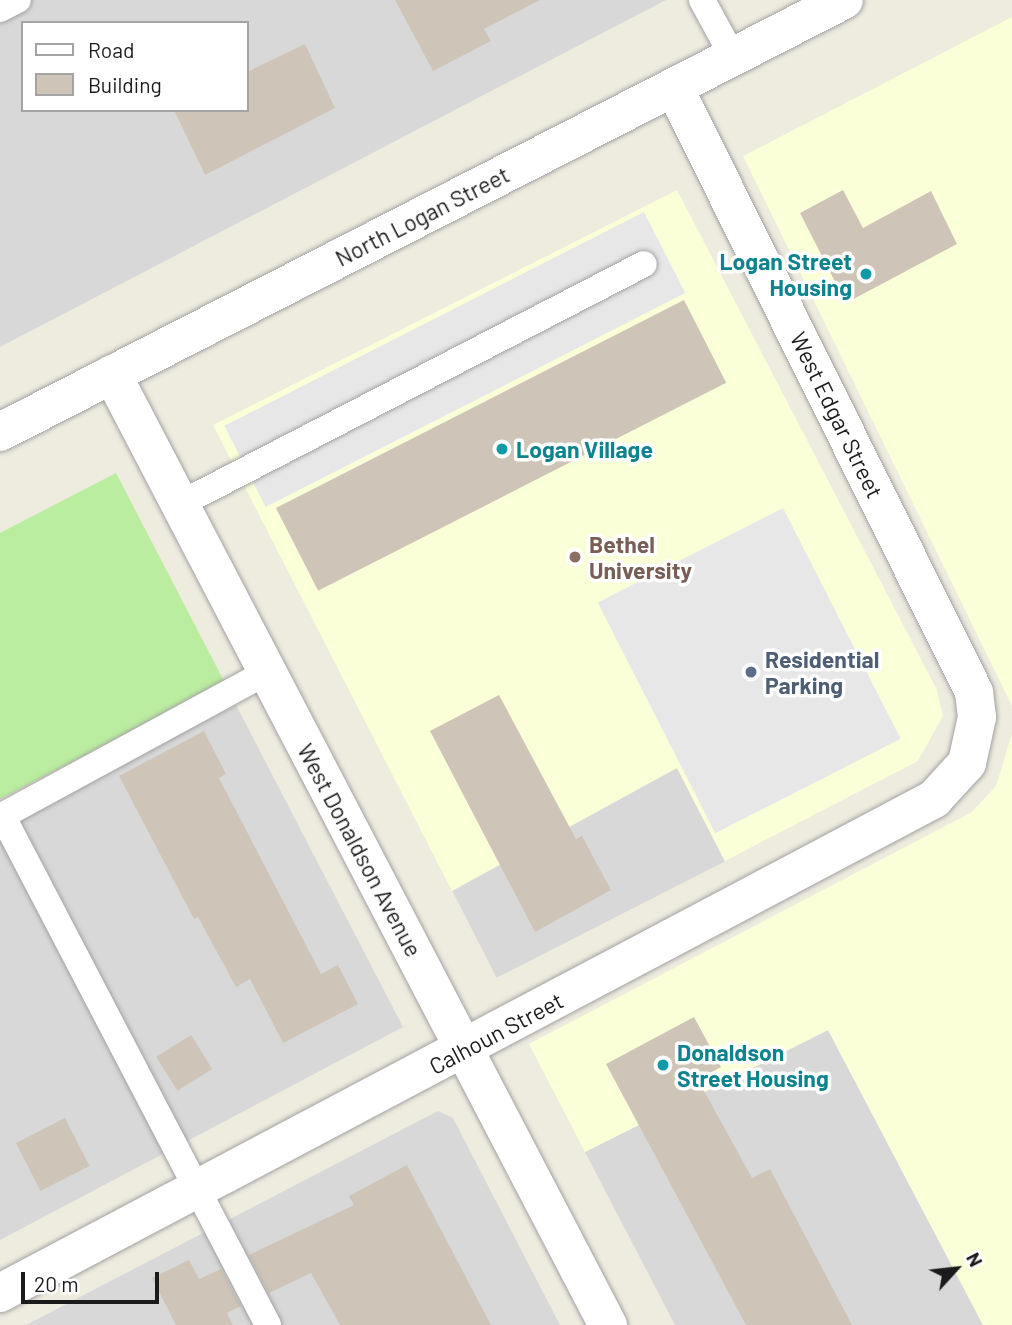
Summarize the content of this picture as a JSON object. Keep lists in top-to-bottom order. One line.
{"streets":{"street":["North Logan Street","West Edgar Street","West Donaldson Avenue","Calhoun Street"]},"crossings":[["North Logan Street","West Edgar Street"],["North Logan Street","West Donaldson Avenue"],["West Edgar Street","Calhoun Street"],["West Donaldson Avenue","Calhoun Street"]],"places":["Logan Street Housing","Logan Village","Bethel University","Residential Parking","Donaldson Street Housing"],"legend":["Road","Building"],"scale_bar":"20 m","north":"top right"}
